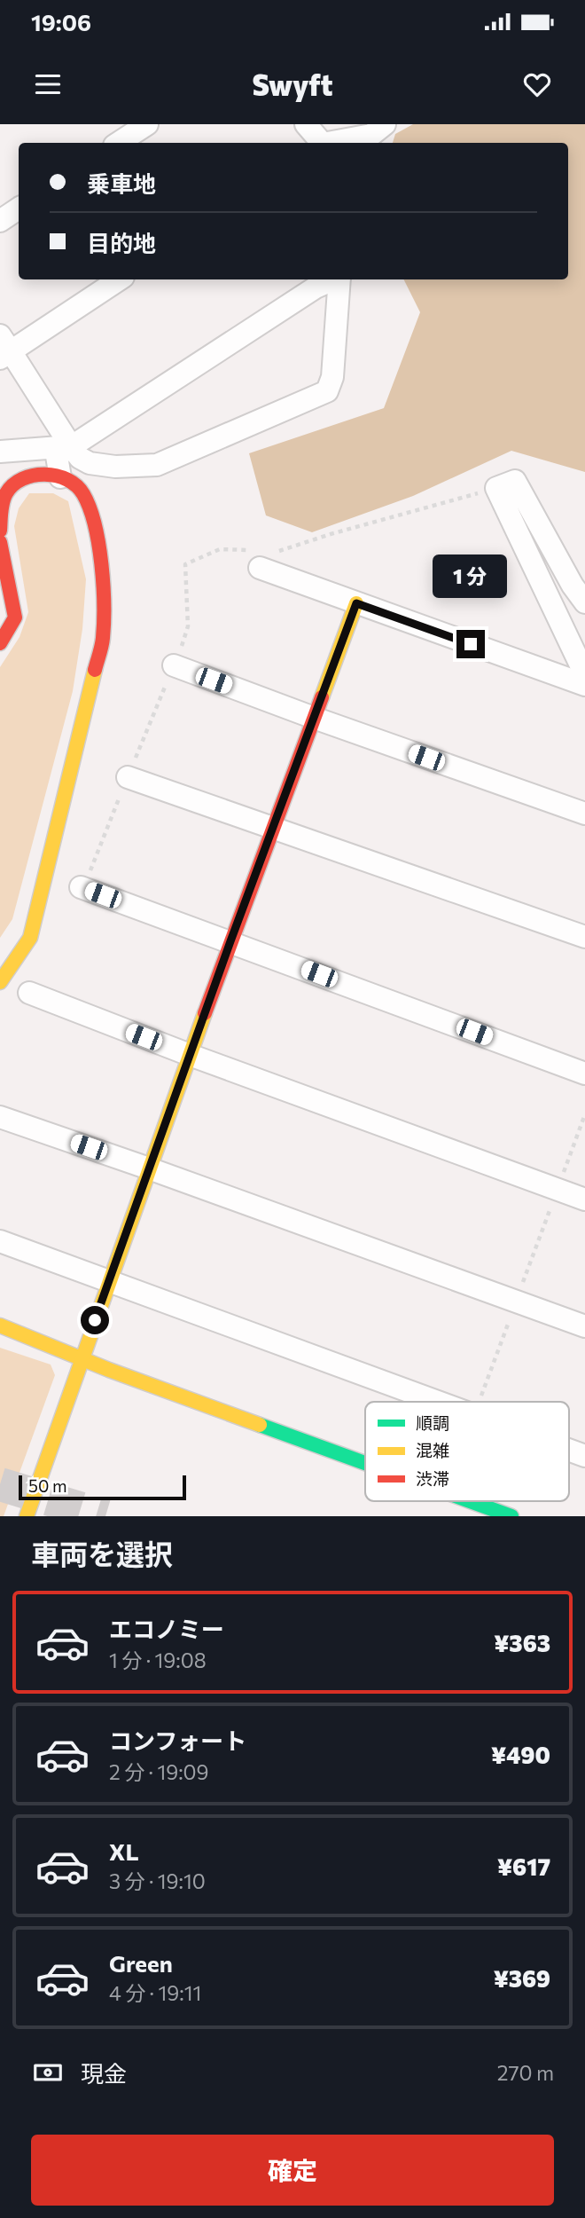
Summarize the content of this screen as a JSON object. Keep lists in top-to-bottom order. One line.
{"legend":["順調","混雑","渋滞"],"scale_bar":"50 m","page":{"status":"19:06","header":"Swyft","banner":["乗車地","目的地"],"bubble":"1 分","scale":"50 m","heading":"車両を選択","list":[{"name":"エコノミー","note":"1 分 · 19:08","value":"¥363"},{"name":"コンフォート","note":"2 分 · 19:09","value":"¥490"},{"name":"XL","note":"3 分 · 19:10","value":"¥617"},{"name":"Green","note":"4 分 · 19:11","value":"¥369"}],"pay":["現金","270 m"],"buttons":"確定"}}
